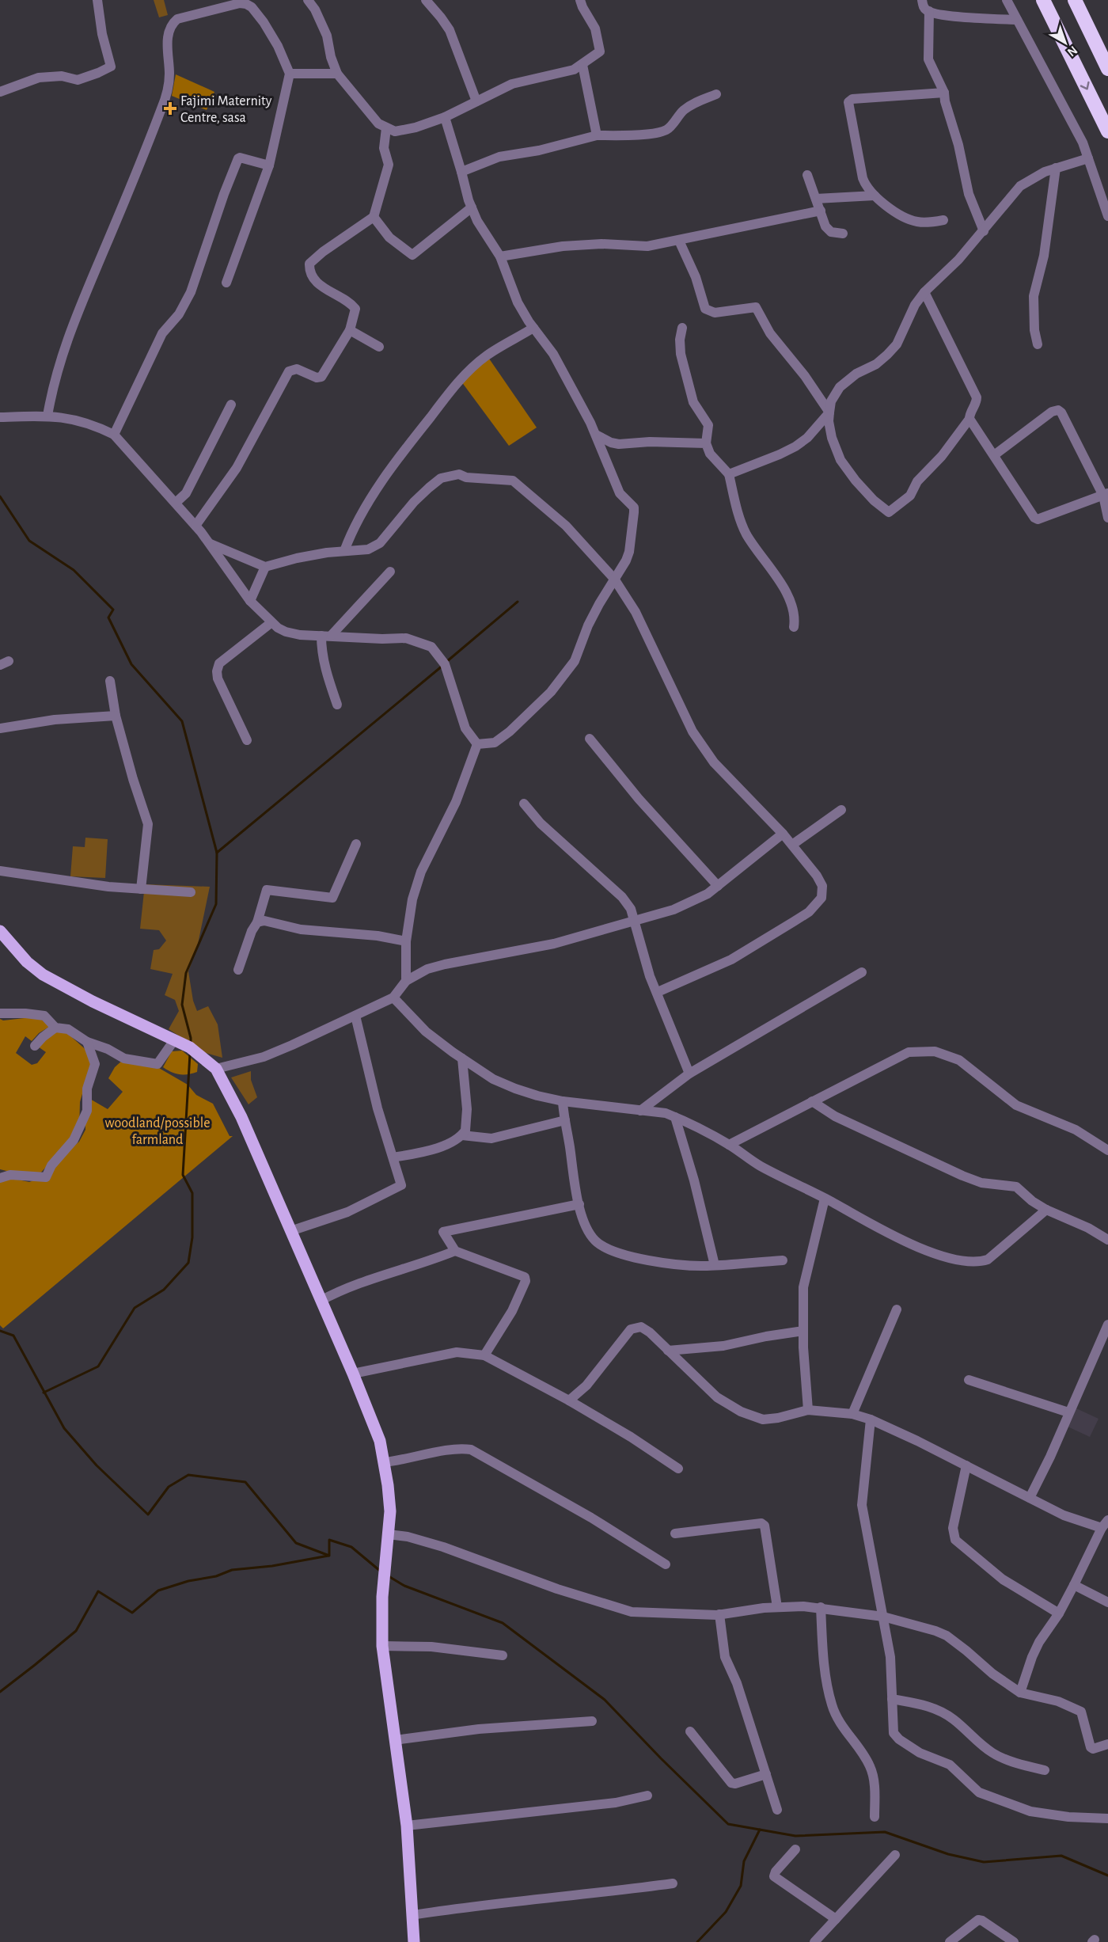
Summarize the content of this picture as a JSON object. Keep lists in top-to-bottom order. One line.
{"parks":["woodland/possible farmland"],"places":{"health":["Fajimi Maternity Centre, sasa"]},"north":"bottom right"}
